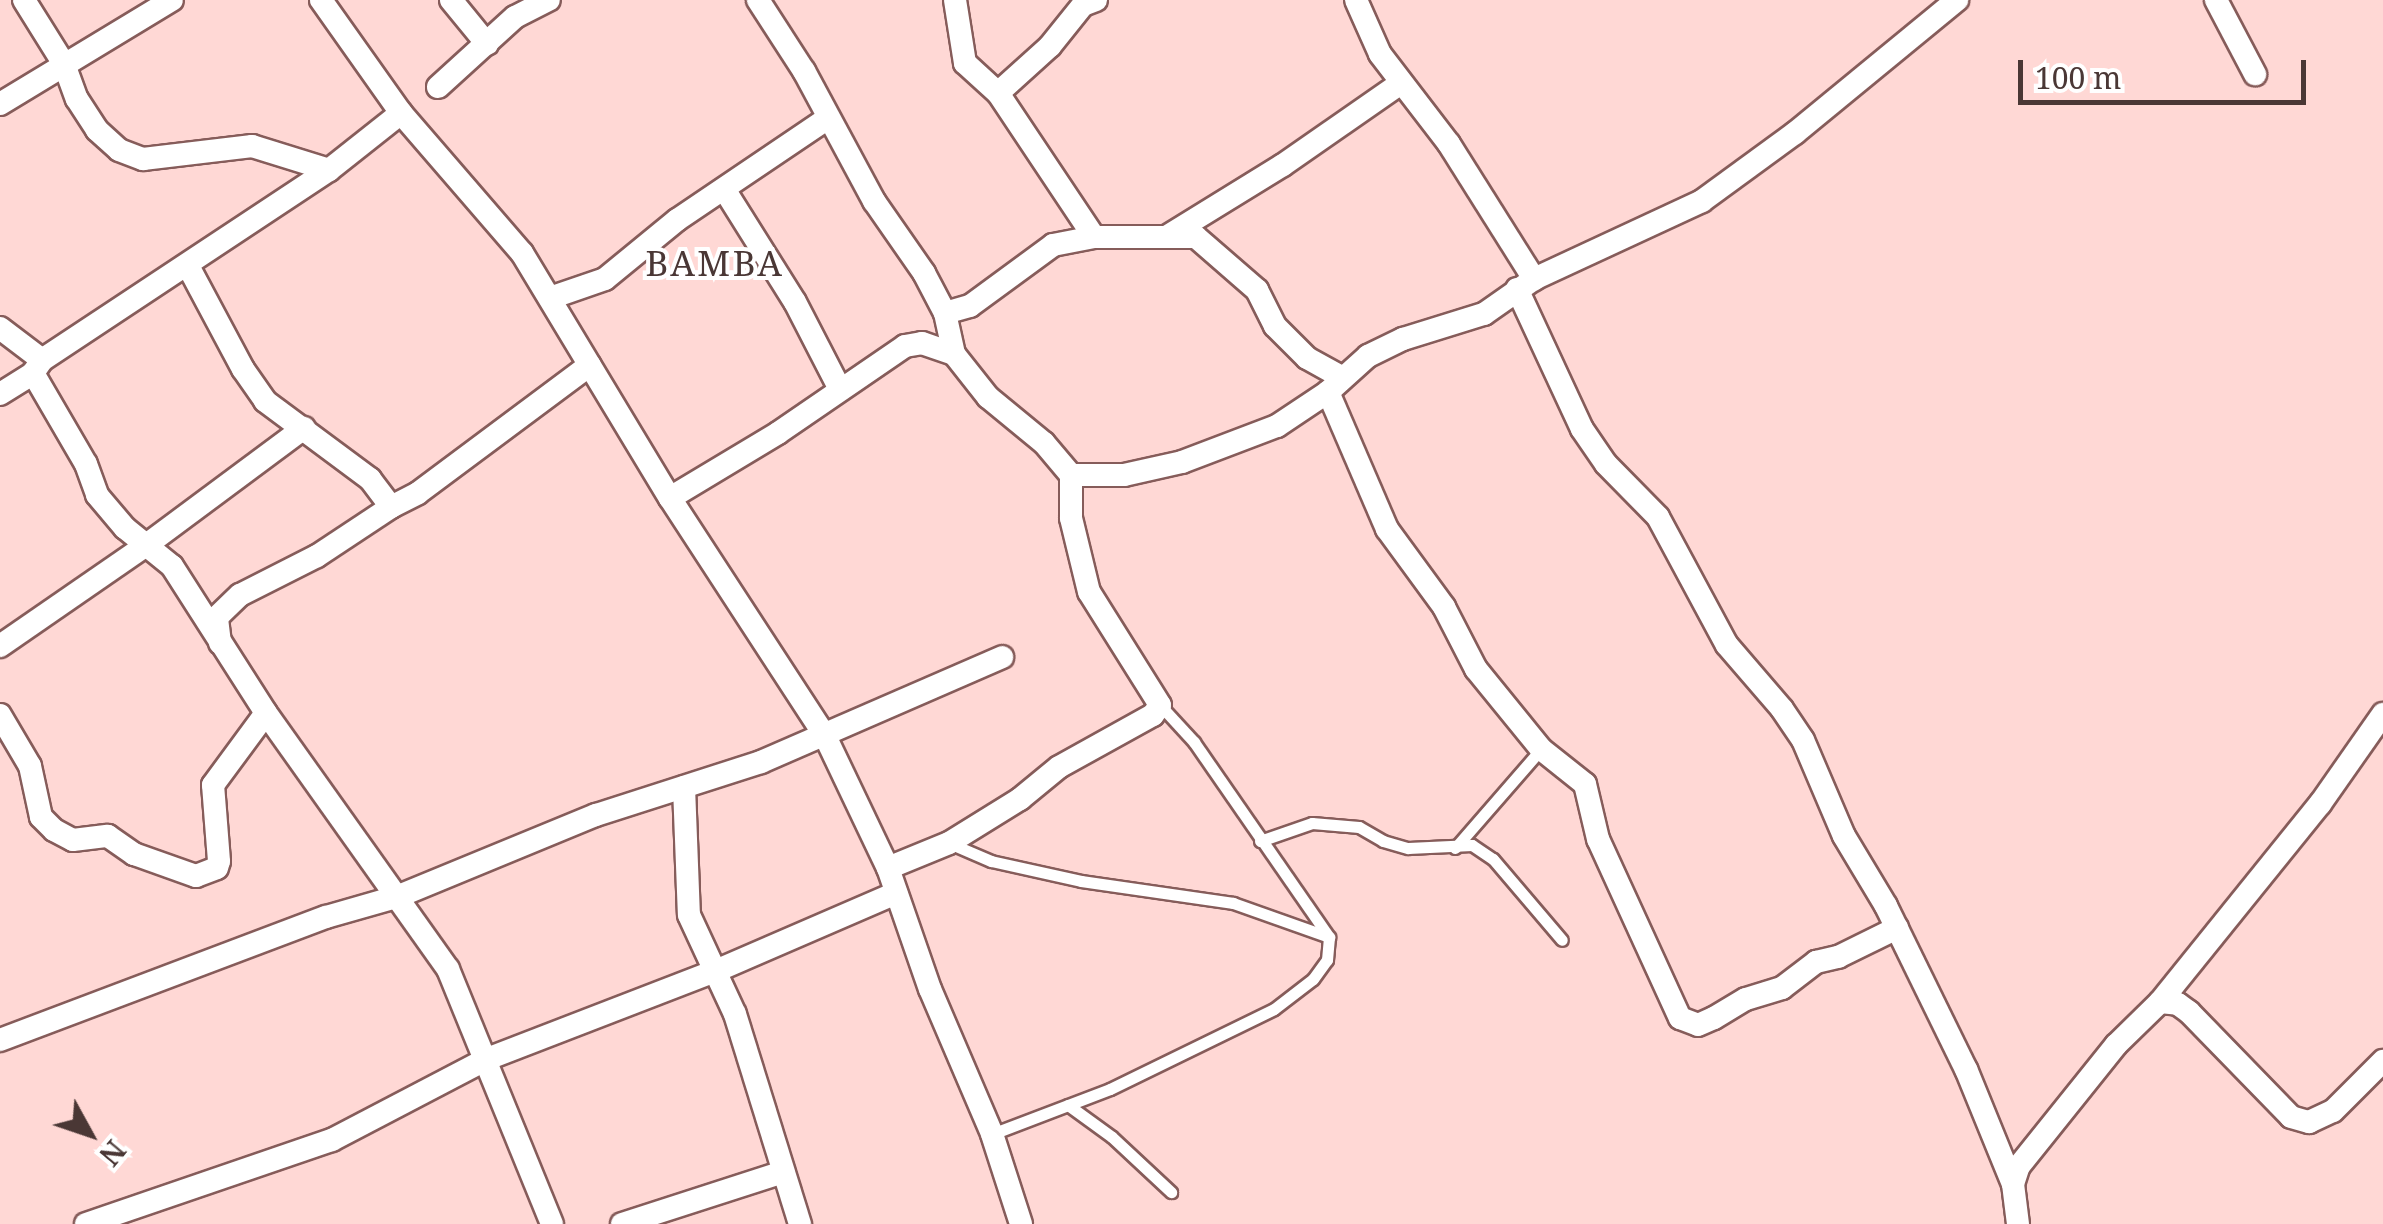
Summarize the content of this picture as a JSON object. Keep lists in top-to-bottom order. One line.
{"districts":["BAMBA"],"scale_bar":"100 m","north":"bottom right"}
